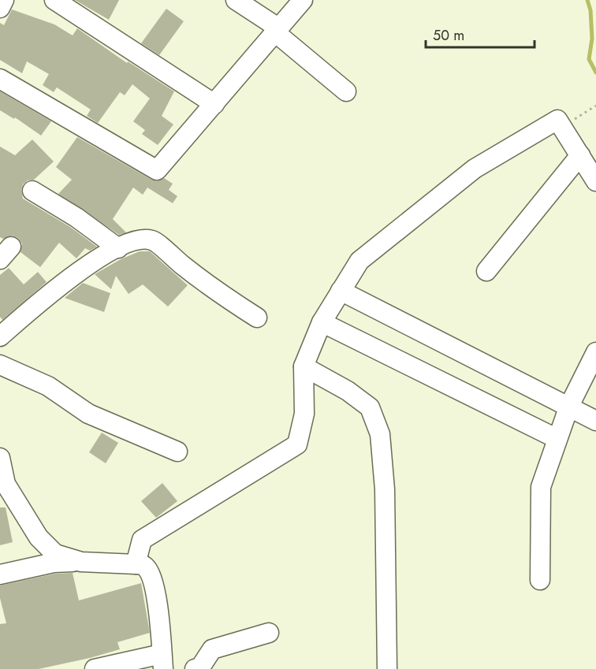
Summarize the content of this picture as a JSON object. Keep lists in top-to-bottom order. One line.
{"scale_bar":"50 m"}
